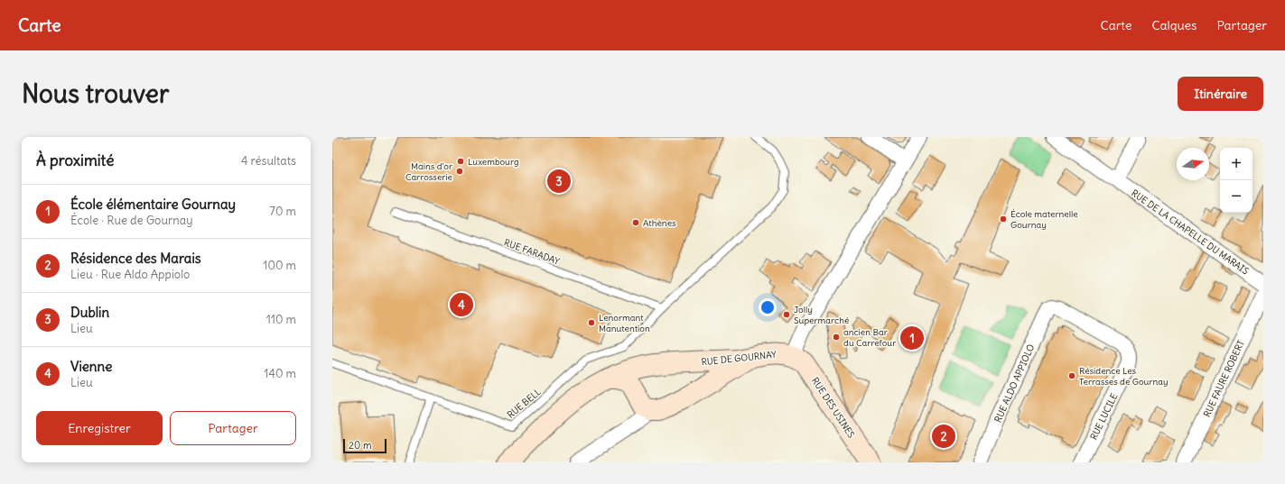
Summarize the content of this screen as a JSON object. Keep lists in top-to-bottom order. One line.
{"streets":{"street":["RUE DE LA CHAPELLE DU MARAIS","RUE DE GOURNAY","RUE FAURE ROBERT","RUE ALDO APPIOLO","RUE DES USINES","RUE LUCILE"],"lane":["RUE FARADAY","RUE BELL"]},"crossings":[["RUE FARADAY","RUE BELL"],["RUE DE GOURNAY","RUE DES USINES"],["RUE ALDO APPIOLO","RUE LUCILE"]],"places":["Luxembourg","Mains d'or Carrosserie","École maternelle Gournay","Athènes","Jolly Supermarché","Lenormant Manutention","ancien Bar du Carrefour","Résidence Les Terrasses de Gournay"],"scale_bar":"20 m","north":"right","page":{"header":"Carte","nav":["Carte","Calques","Partager"],"buttons":["Itinéraire",["Enregistrer","Partager"]],"title":"Nous trouver","heading":["À proximité","4 résultats"],"map_buttons":["+","−"],"pins":["3","4","1","2"],"list":[{"mark":"1","name":"École élémentaire Gournay","note":"École · Rue de Gournay","value":"70 m"},{"mark":"2","name":"Résidence des Marais","note":"Lieu · Rue Aldo Appiolo","value":"100 m"},{"mark":"3","name":"Dublin","note":"Lieu","value":"110 m"},{"mark":"4","name":"Vienne","note":"Lieu","value":"140 m"}],"scale":"20 m"}}
